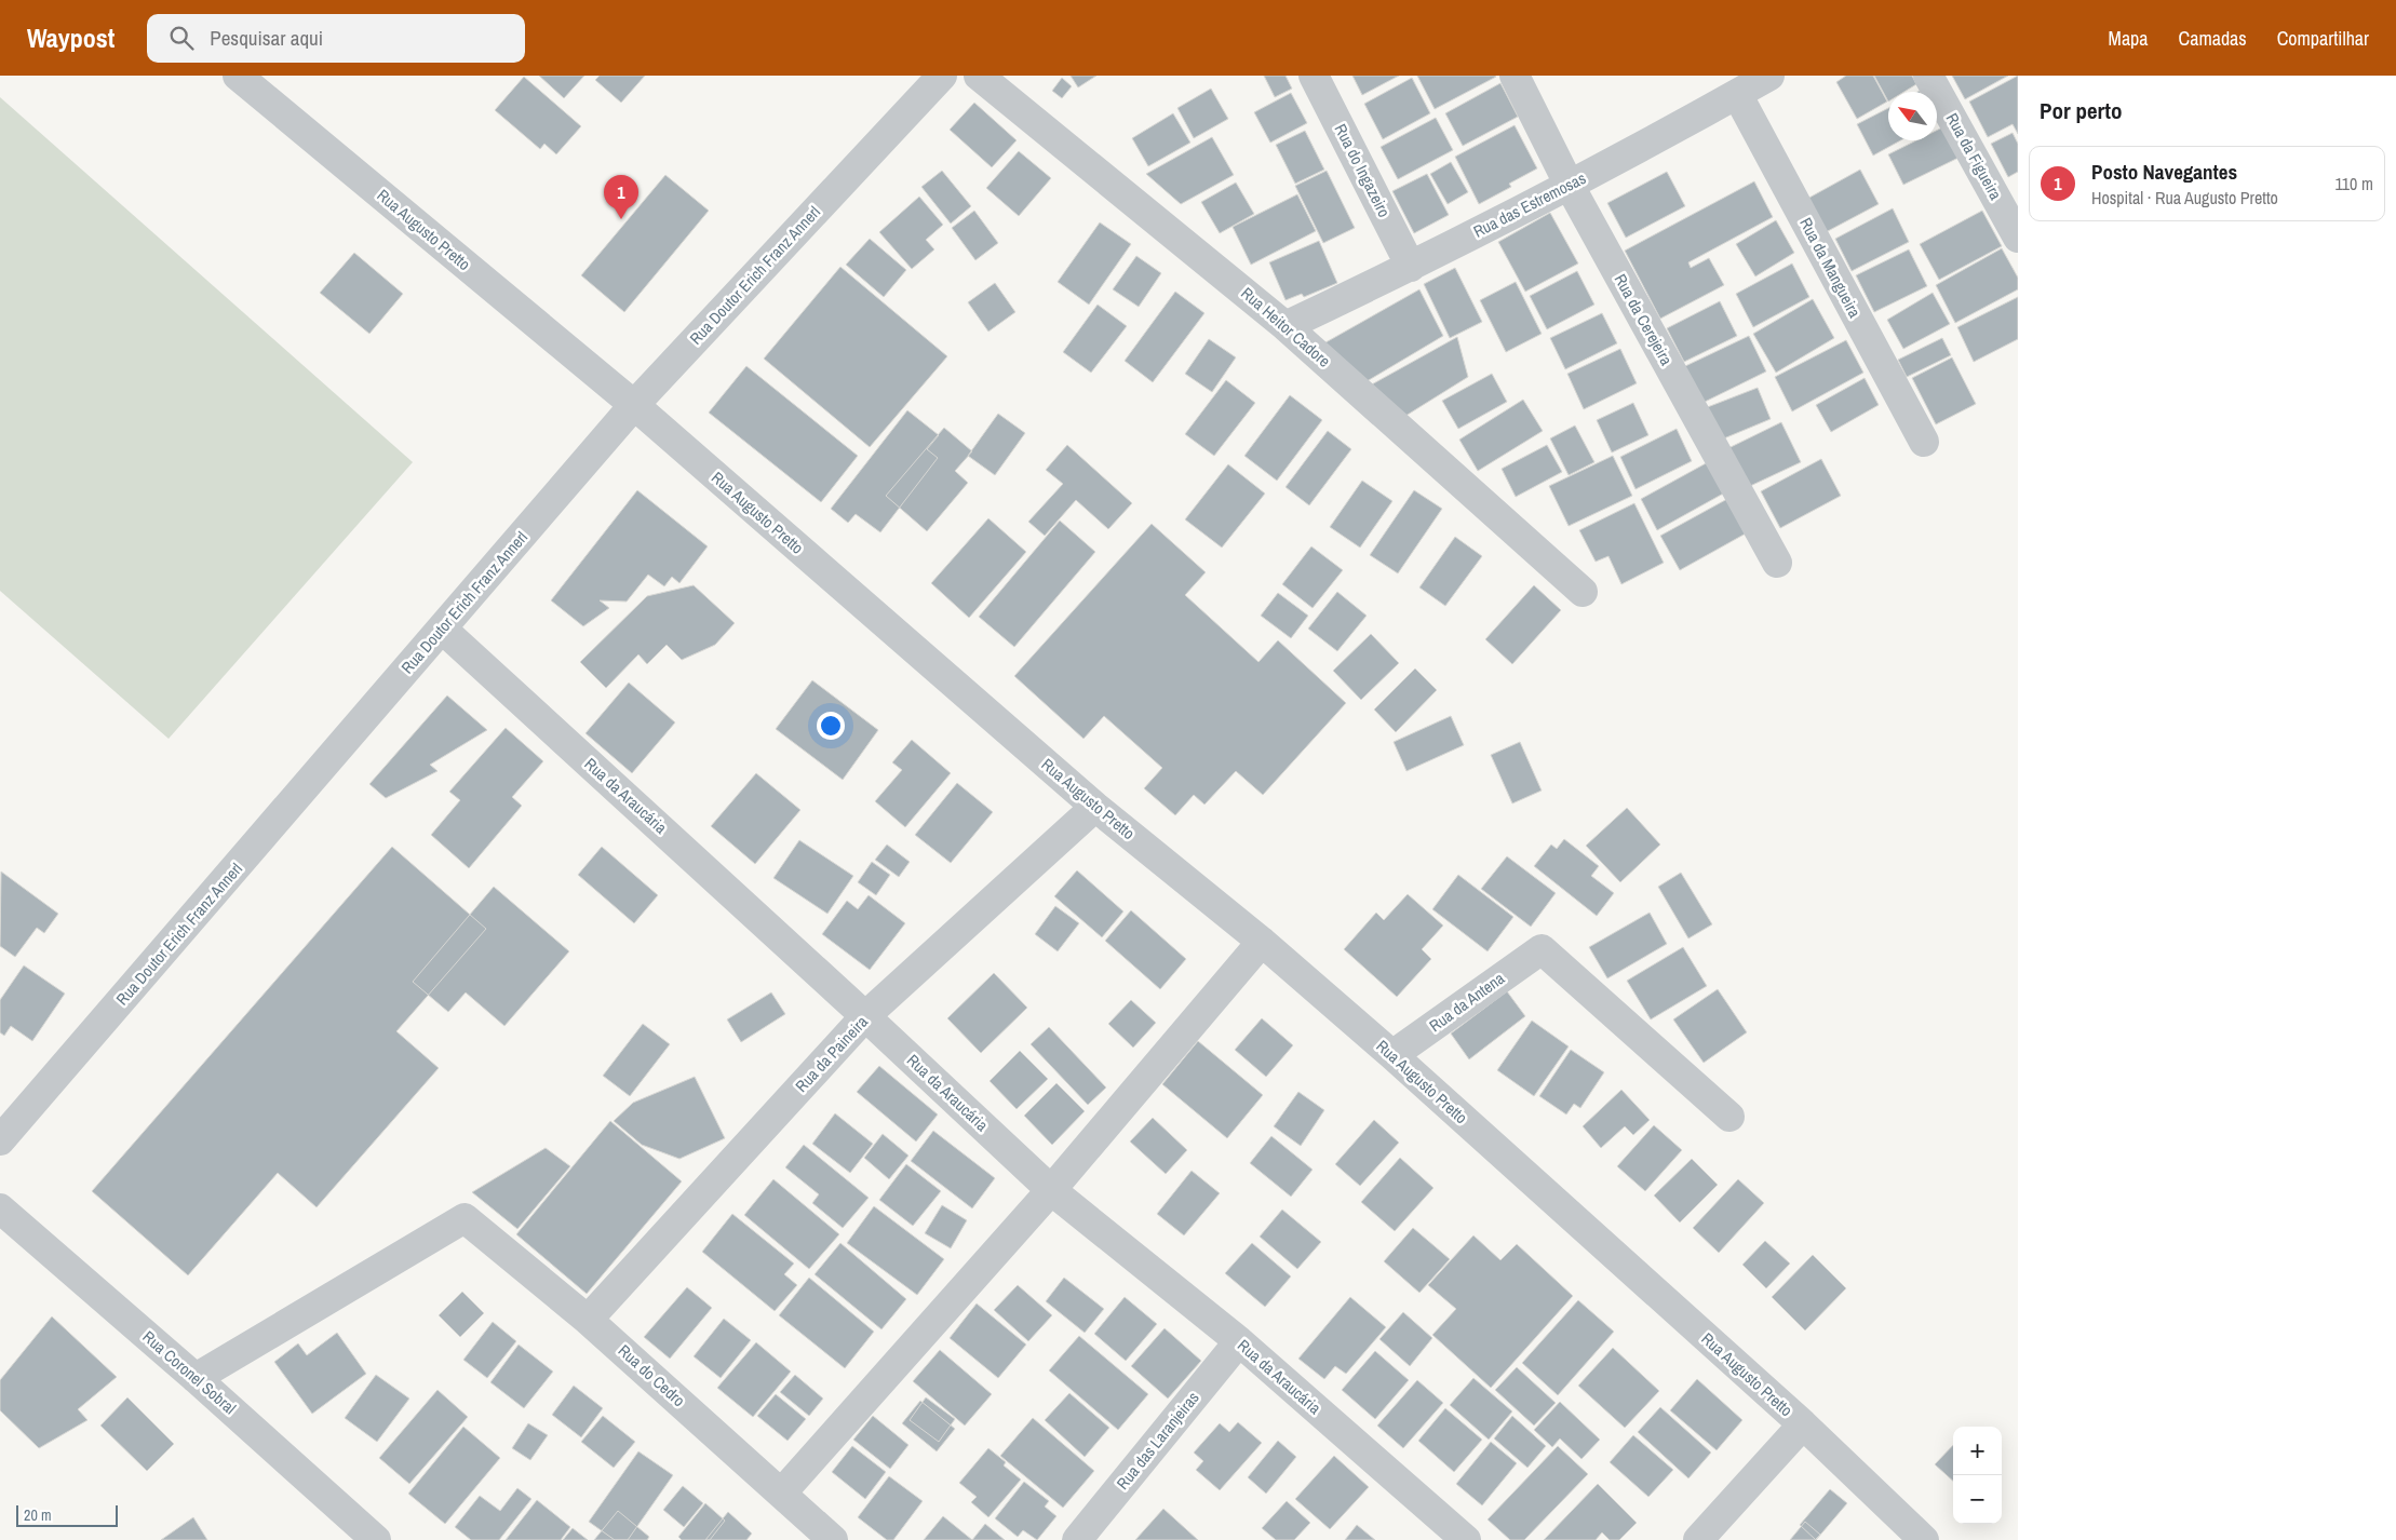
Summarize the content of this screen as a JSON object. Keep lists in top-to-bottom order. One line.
{"streets":{"street":["Rua da Figueira","Rua do Ingazeiro","Rua das Estremosas","Rua Augusto Pretto","Rua da Mangueira","Rua Doutor Erich Franz Annerl","Rua da Cerejeira","Rua Heitor Cadore","Rua da Araucária","Rua da Antena","Rua da Paineira","Rua Coronel Sobral","Rua do Cedro","Rua das Laranjeiras"]},"crossings":[["Rua do Ingazeiro","Rua das Estremosas"],["Rua das Estremosas","Rua da Mangueira"],["Rua das Estremosas","Rua da Cerejeira"],["Rua das Estremosas","Rua Heitor Cadore"],["Rua Augusto Pretto","Rua Doutor Erich Franz Annerl"],["Rua Augusto Pretto","Rua da Antena"],["Rua Augusto Pretto","Rua da Paineira"],["Rua Doutor Erich Franz Annerl","Rua da Araucária"],["Rua da Araucária","Rua da Paineira"],["Rua da Araucária","Rua das Laranjeiras"],["Rua da Paineira","Rua do Cedro"],["Rua Coronel Sobral","Rua do Cedro"]],"scale_bar":"20 m","north":"top left","page":{"header":"Waypost","search":"Pesquisar aqui","nav":["Mapa","Camadas","Compartilhar"],"heading":"Por perto","list":[{"mark":"1","name":"Posto Navegantes","note":"Hospital · Rua Augusto Pretto","value":"110 m"}],"pins":"1","map_buttons":["+","−"],"scale":"20 m"}}
